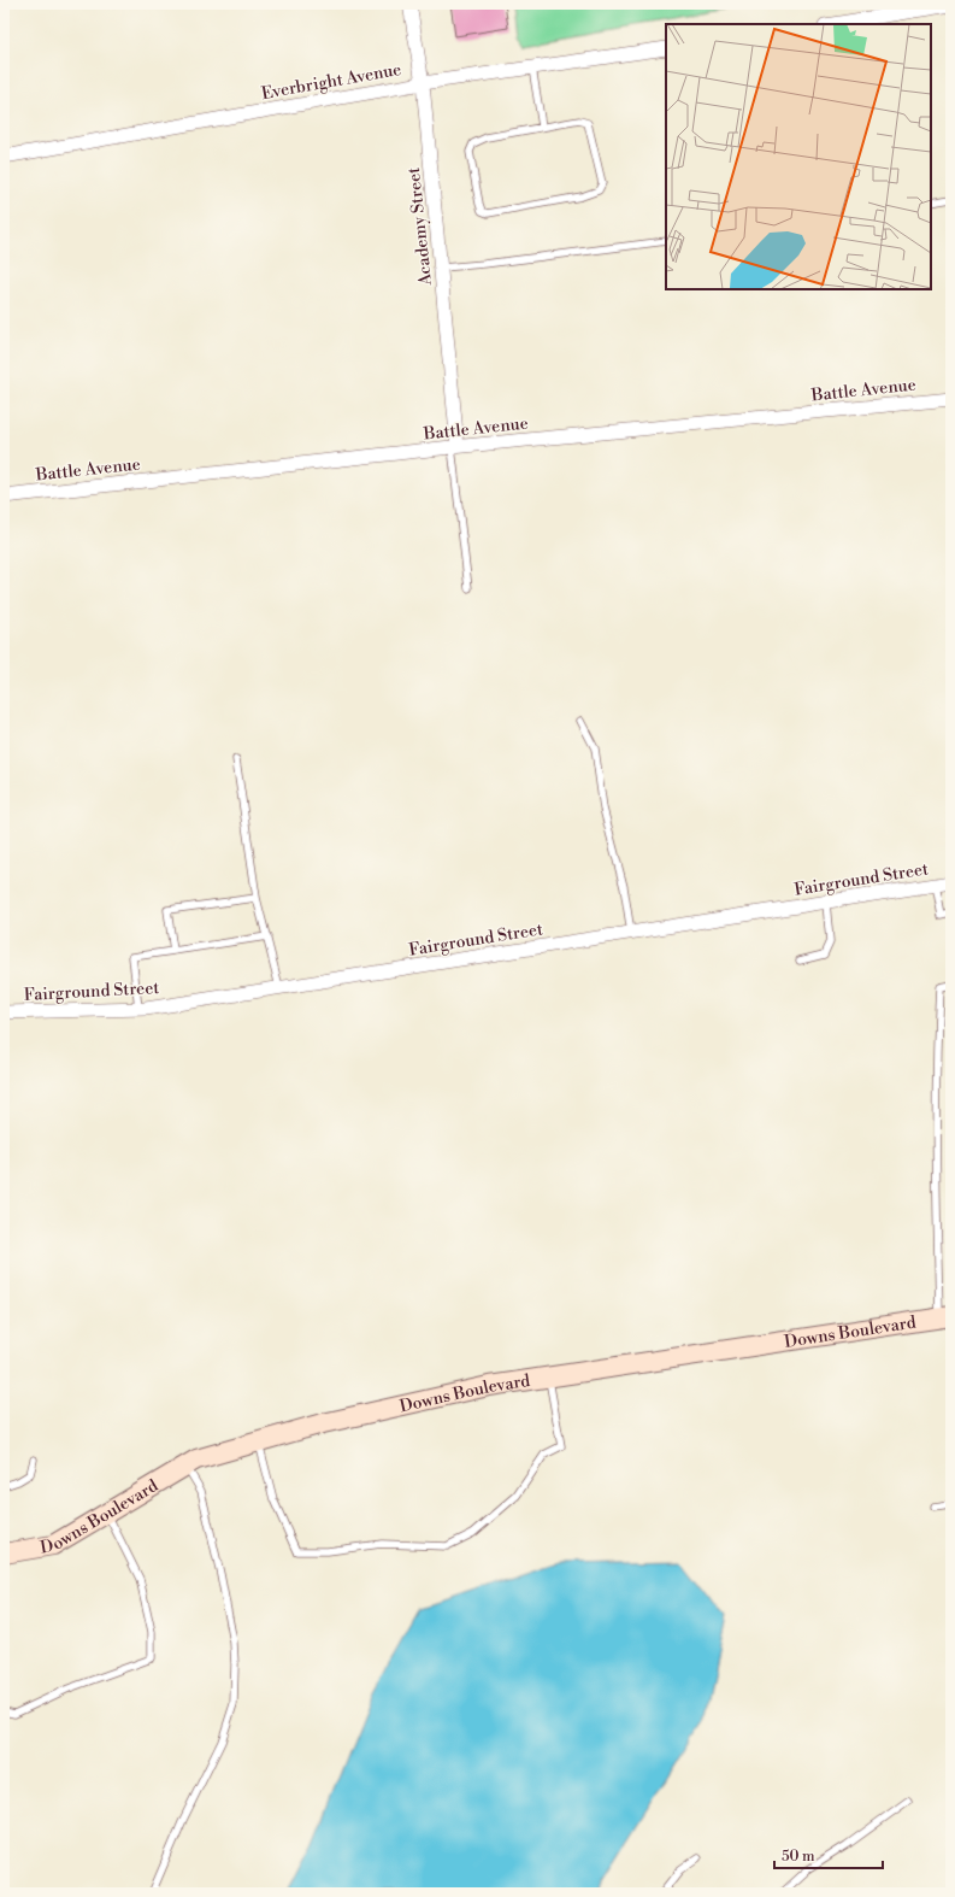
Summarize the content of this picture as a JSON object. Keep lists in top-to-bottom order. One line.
{"streets":{"street":["Everbright Avenue","Academy Street","Battle Avenue","Fairground Street","Downs Boulevard"]},"crossings":[["Everbright Avenue","Academy Street"],["Academy Street","Battle Avenue"]],"scale_bar":"50 m"}
